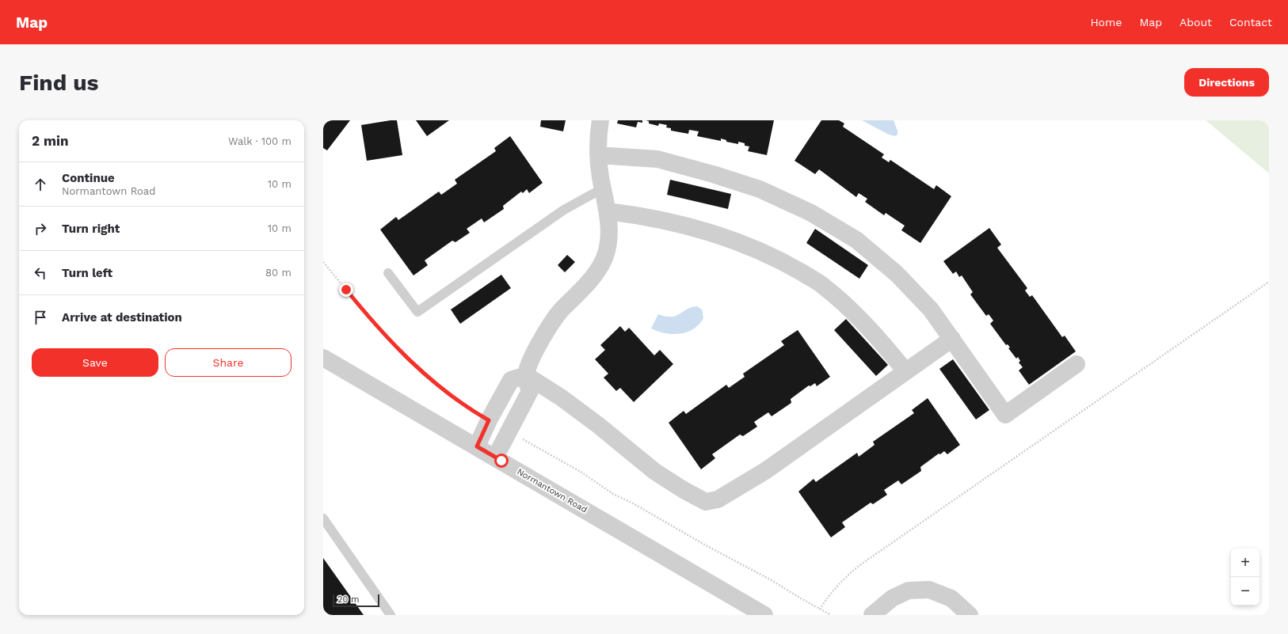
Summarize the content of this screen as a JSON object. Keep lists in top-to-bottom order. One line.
{"streets":{"street":["Normantown Road"]},"scale_bar":"20 m","page":{"header":"Map","nav":["Home","Map","About","Contact"],"buttons":["Directions",["Save","Share"]],"title":"Find us","heading":["2 min","Walk · 100 m"],"list":[["Continue","Normantown Road","10 m"],["Turn right","10 m"],["Turn left","80 m"],"Arrive at destination"],"map_buttons":["+","−"],"scale":"20 m"}}
